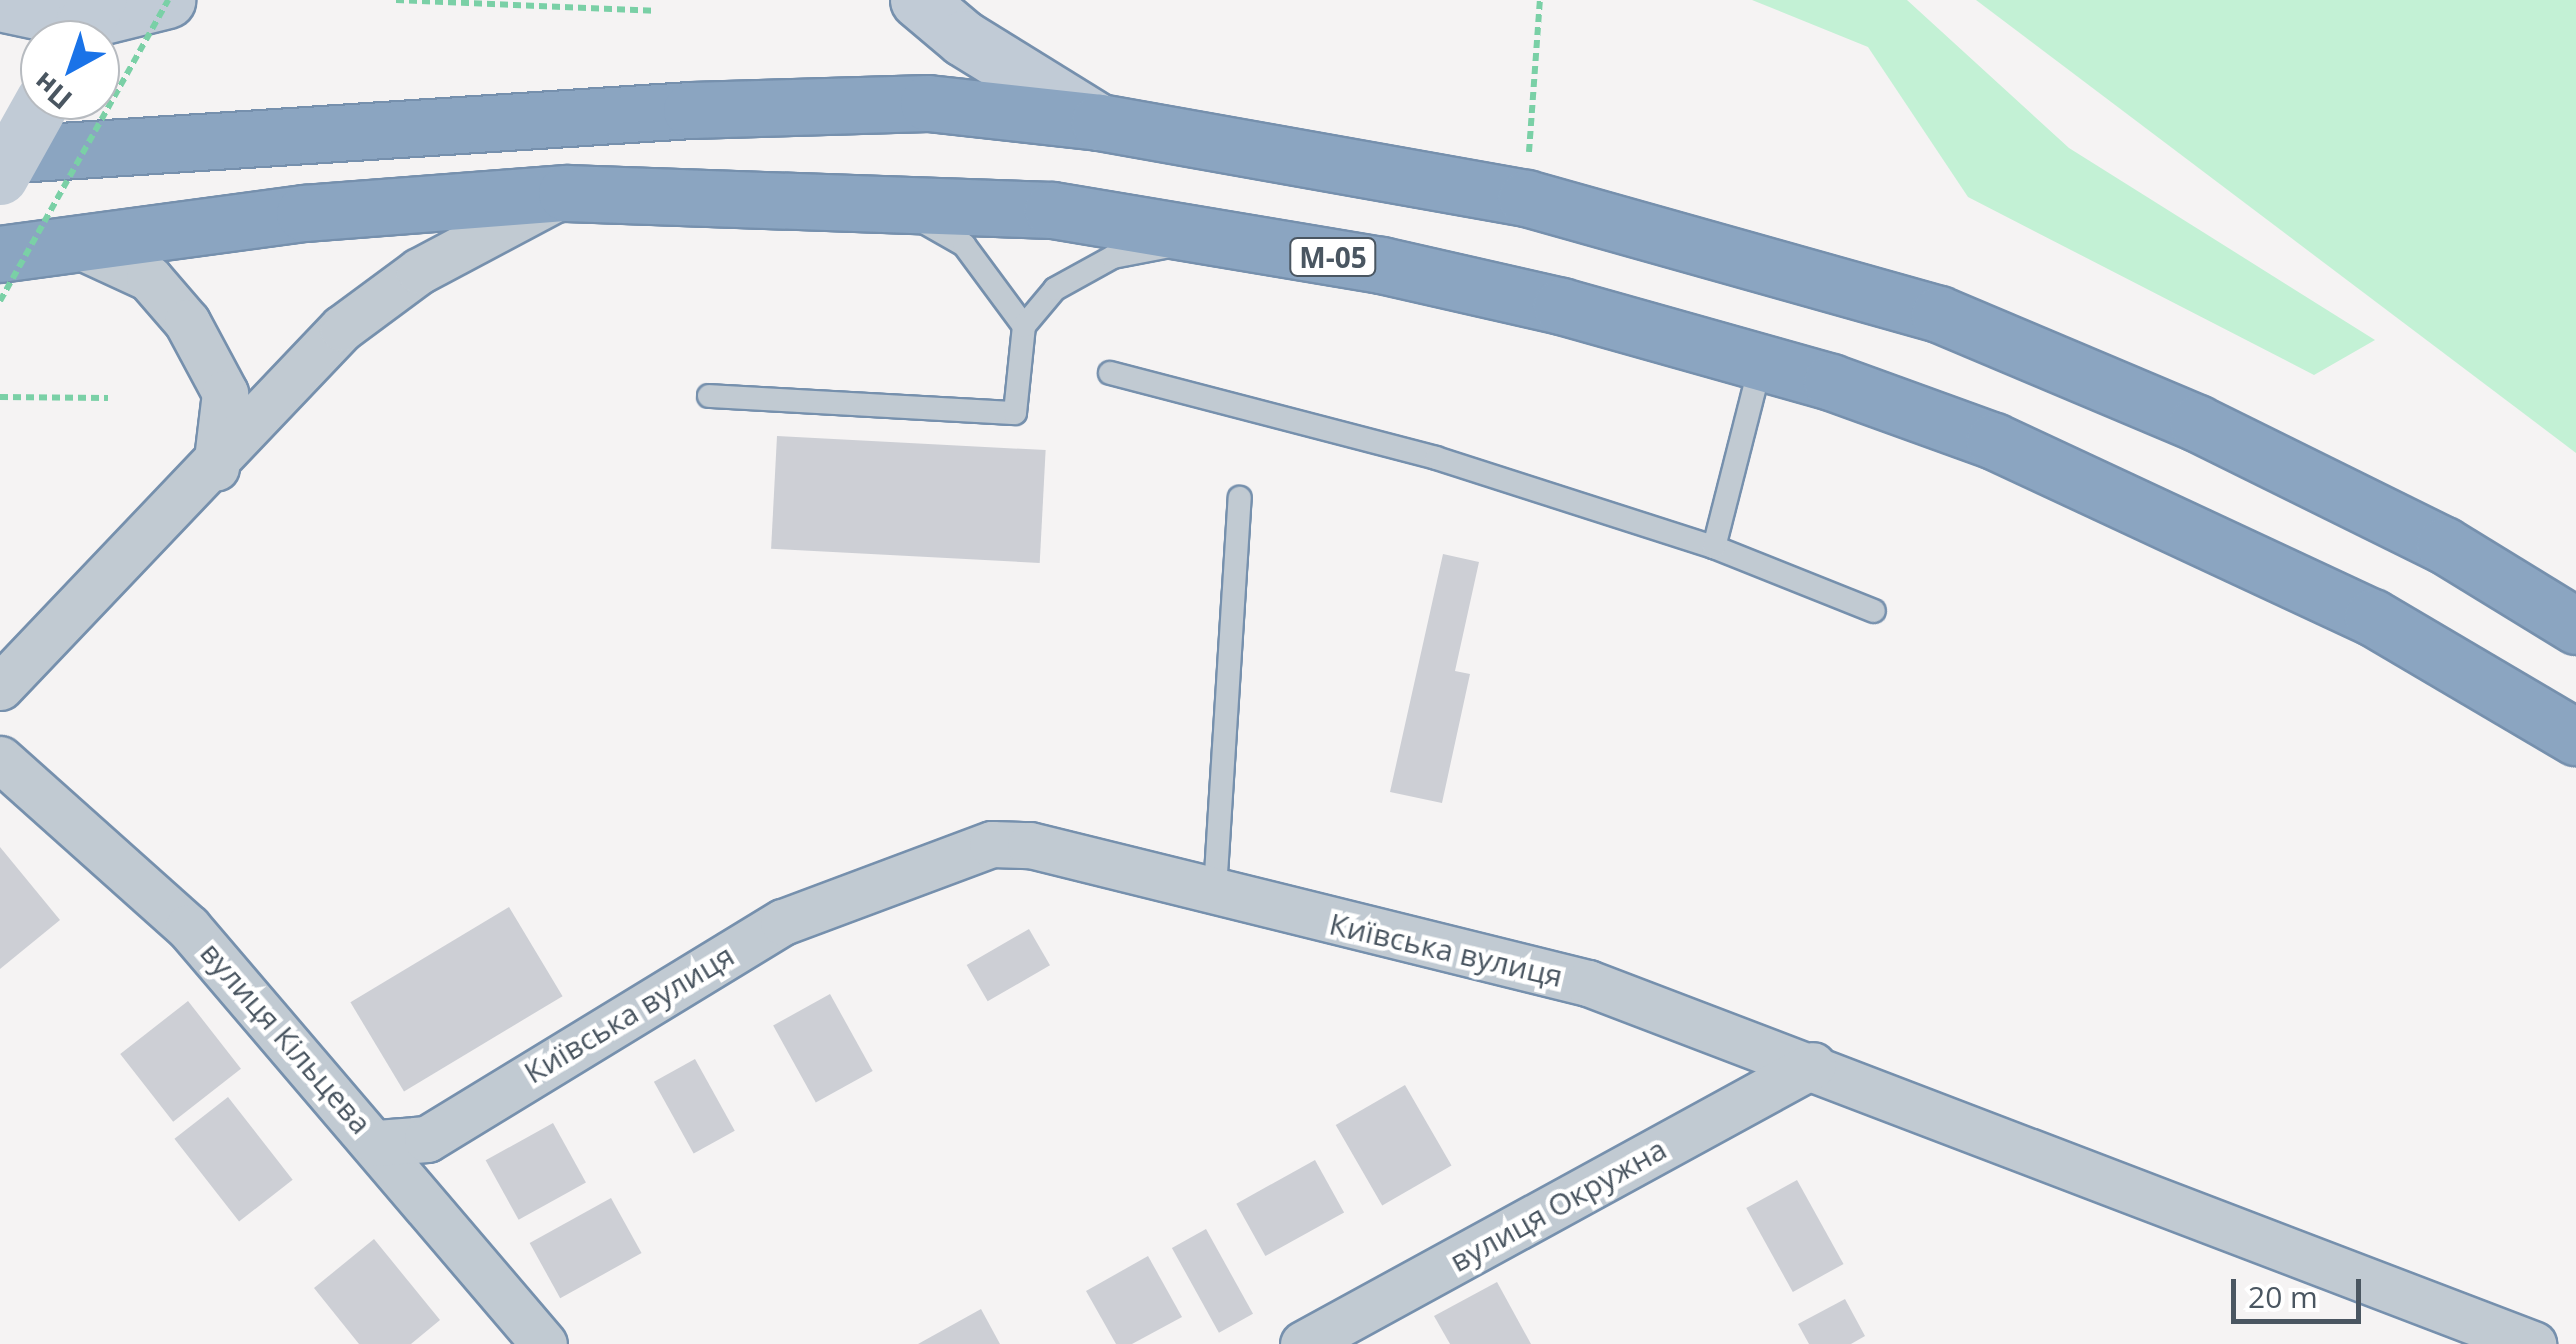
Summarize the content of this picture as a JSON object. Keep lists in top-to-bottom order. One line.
{"streets":{"highway":["М-05"],"street":["Київська вулиця","вулиця Кільцева","вулиця Окружна"]},"crossings":[["Київська вулиця","вулиця Кільцева"],["Київська вулиця","вулиця Окружна"]],"scale_bar":"20 m","north":"bottom left"}
